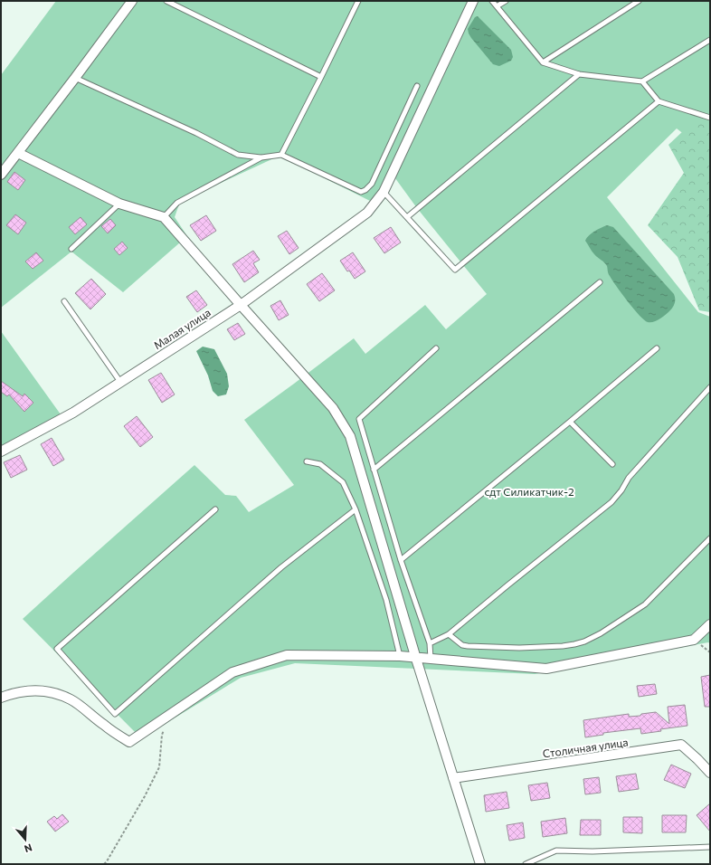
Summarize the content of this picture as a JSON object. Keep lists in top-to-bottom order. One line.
{"streets":{"street":["Малая улица","Столичная улица"]},"parks":["сдт Силикатчик-2"],"north":"bottom"}
